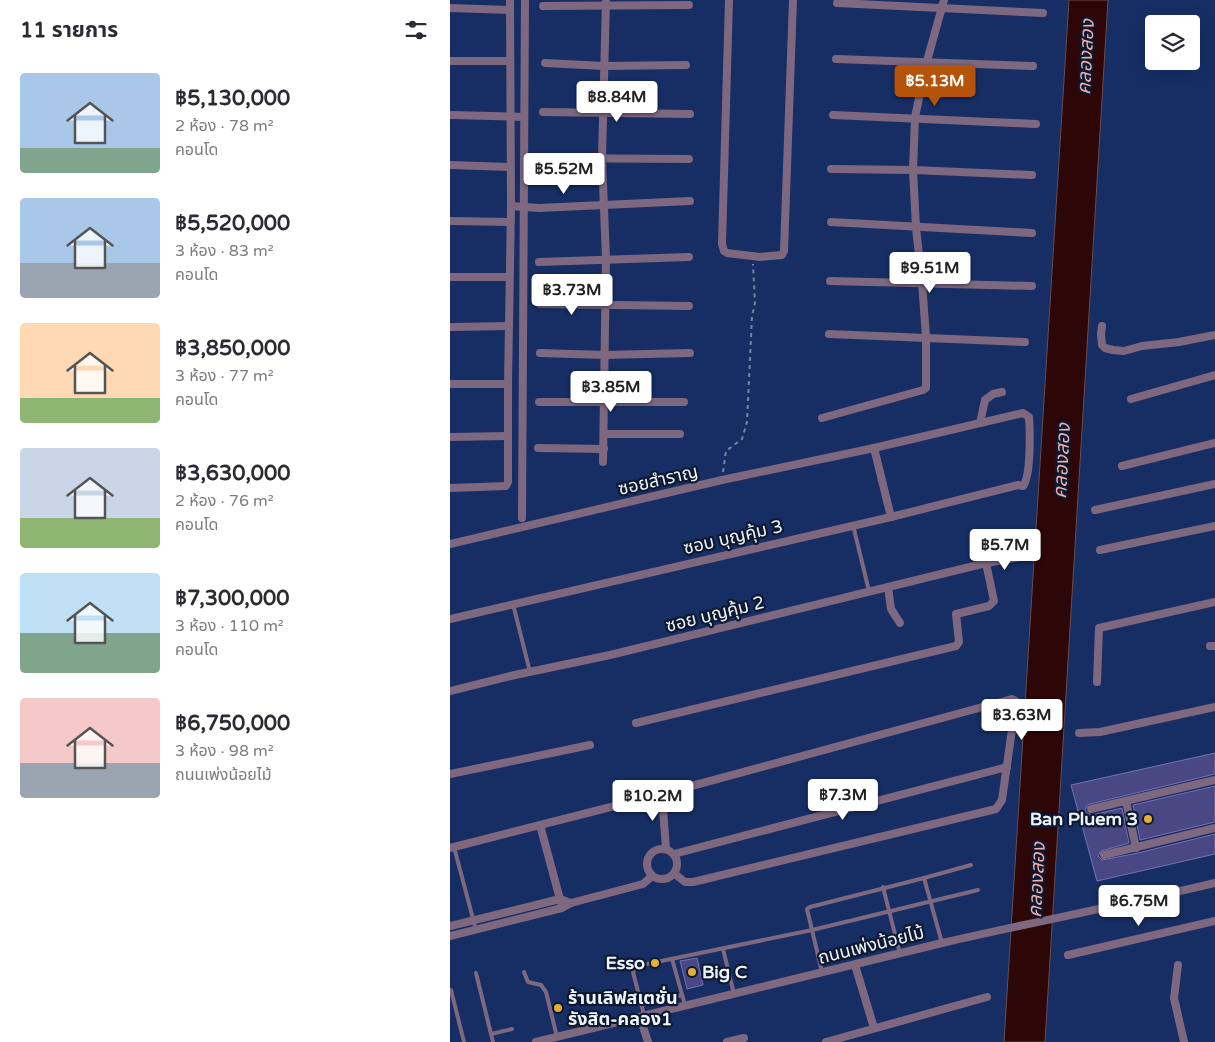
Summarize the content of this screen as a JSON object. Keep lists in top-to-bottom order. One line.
{"streets":{"street":["ซอยสำราญ","ซอบ บุญคุ้ม 3","ซอย บุญคุ้ม 2","ถนนเพ่งน้อยไม้"]},"crossings":[["ซอยสำราญ","ซอบ บุญคุ้ม 3"]],"water":["คลองสอง"],"places":["Ban Pluem 3","Esso","Big C","ร้านเลิฟสเตชั่น รังสิต-คลอง1"],"page":{"heading":"11 รายการ","list":[{"name":"฿5,130,000","note":"2 ห้อง · 78 m² · คอนโด"},{"name":"฿5,520,000","note":"3 ห้อง · 83 m² · คอนโด"},{"name":"฿3,850,000","note":"3 ห้อง · 77 m² · คอนโด"},{"name":"฿3,630,000","note":"2 ห้อง · 76 m² · คอนโด"},{"name":"฿7,300,000","note":"3 ห้อง · 110 m² · คอนโด"},{"name":"฿6,750,000","note":"3 ห้อง · 98 m² · ถนนเพ่งน้อยไม้"}],"price":["฿5.13M","฿8.84M","฿5.52M","฿9.51M","฿3.73M","฿3.85M","฿5.7M","฿3.63M","฿7.3M","฿10.2M","฿6.75M"]}}
